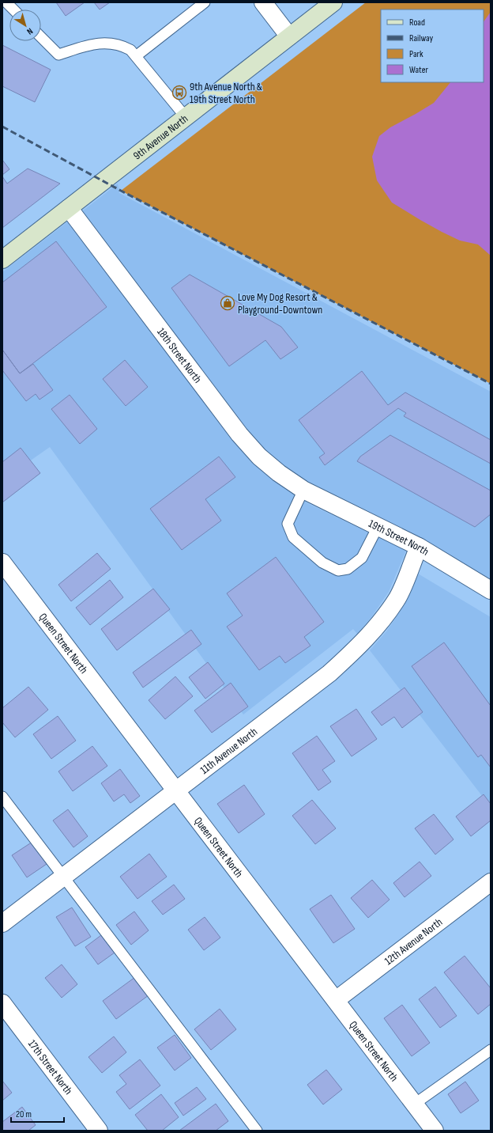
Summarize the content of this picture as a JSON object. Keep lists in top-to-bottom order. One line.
{"streets":{"street":["9th Avenue North","18th Street North","19th Street North","Queen Street North","11th Avenue North","12th Avenue North","17th Street North"]},"crossings":[["9th Avenue North","18th Street North"],["18th Street North","19th Street North"],["19th Street North","11th Avenue North"],["Queen Street North","11th Avenue North"],["Queen Street North","12th Avenue North"]],"places":{"bus stop":["9th Avenue North & 19th Street North"],"shop":["Love My Dog Resort & Playground-Downtown"]},"legend":["Road","Railway","Park","Water"],"scale_bar":"20 m","north":"bottom right"}
